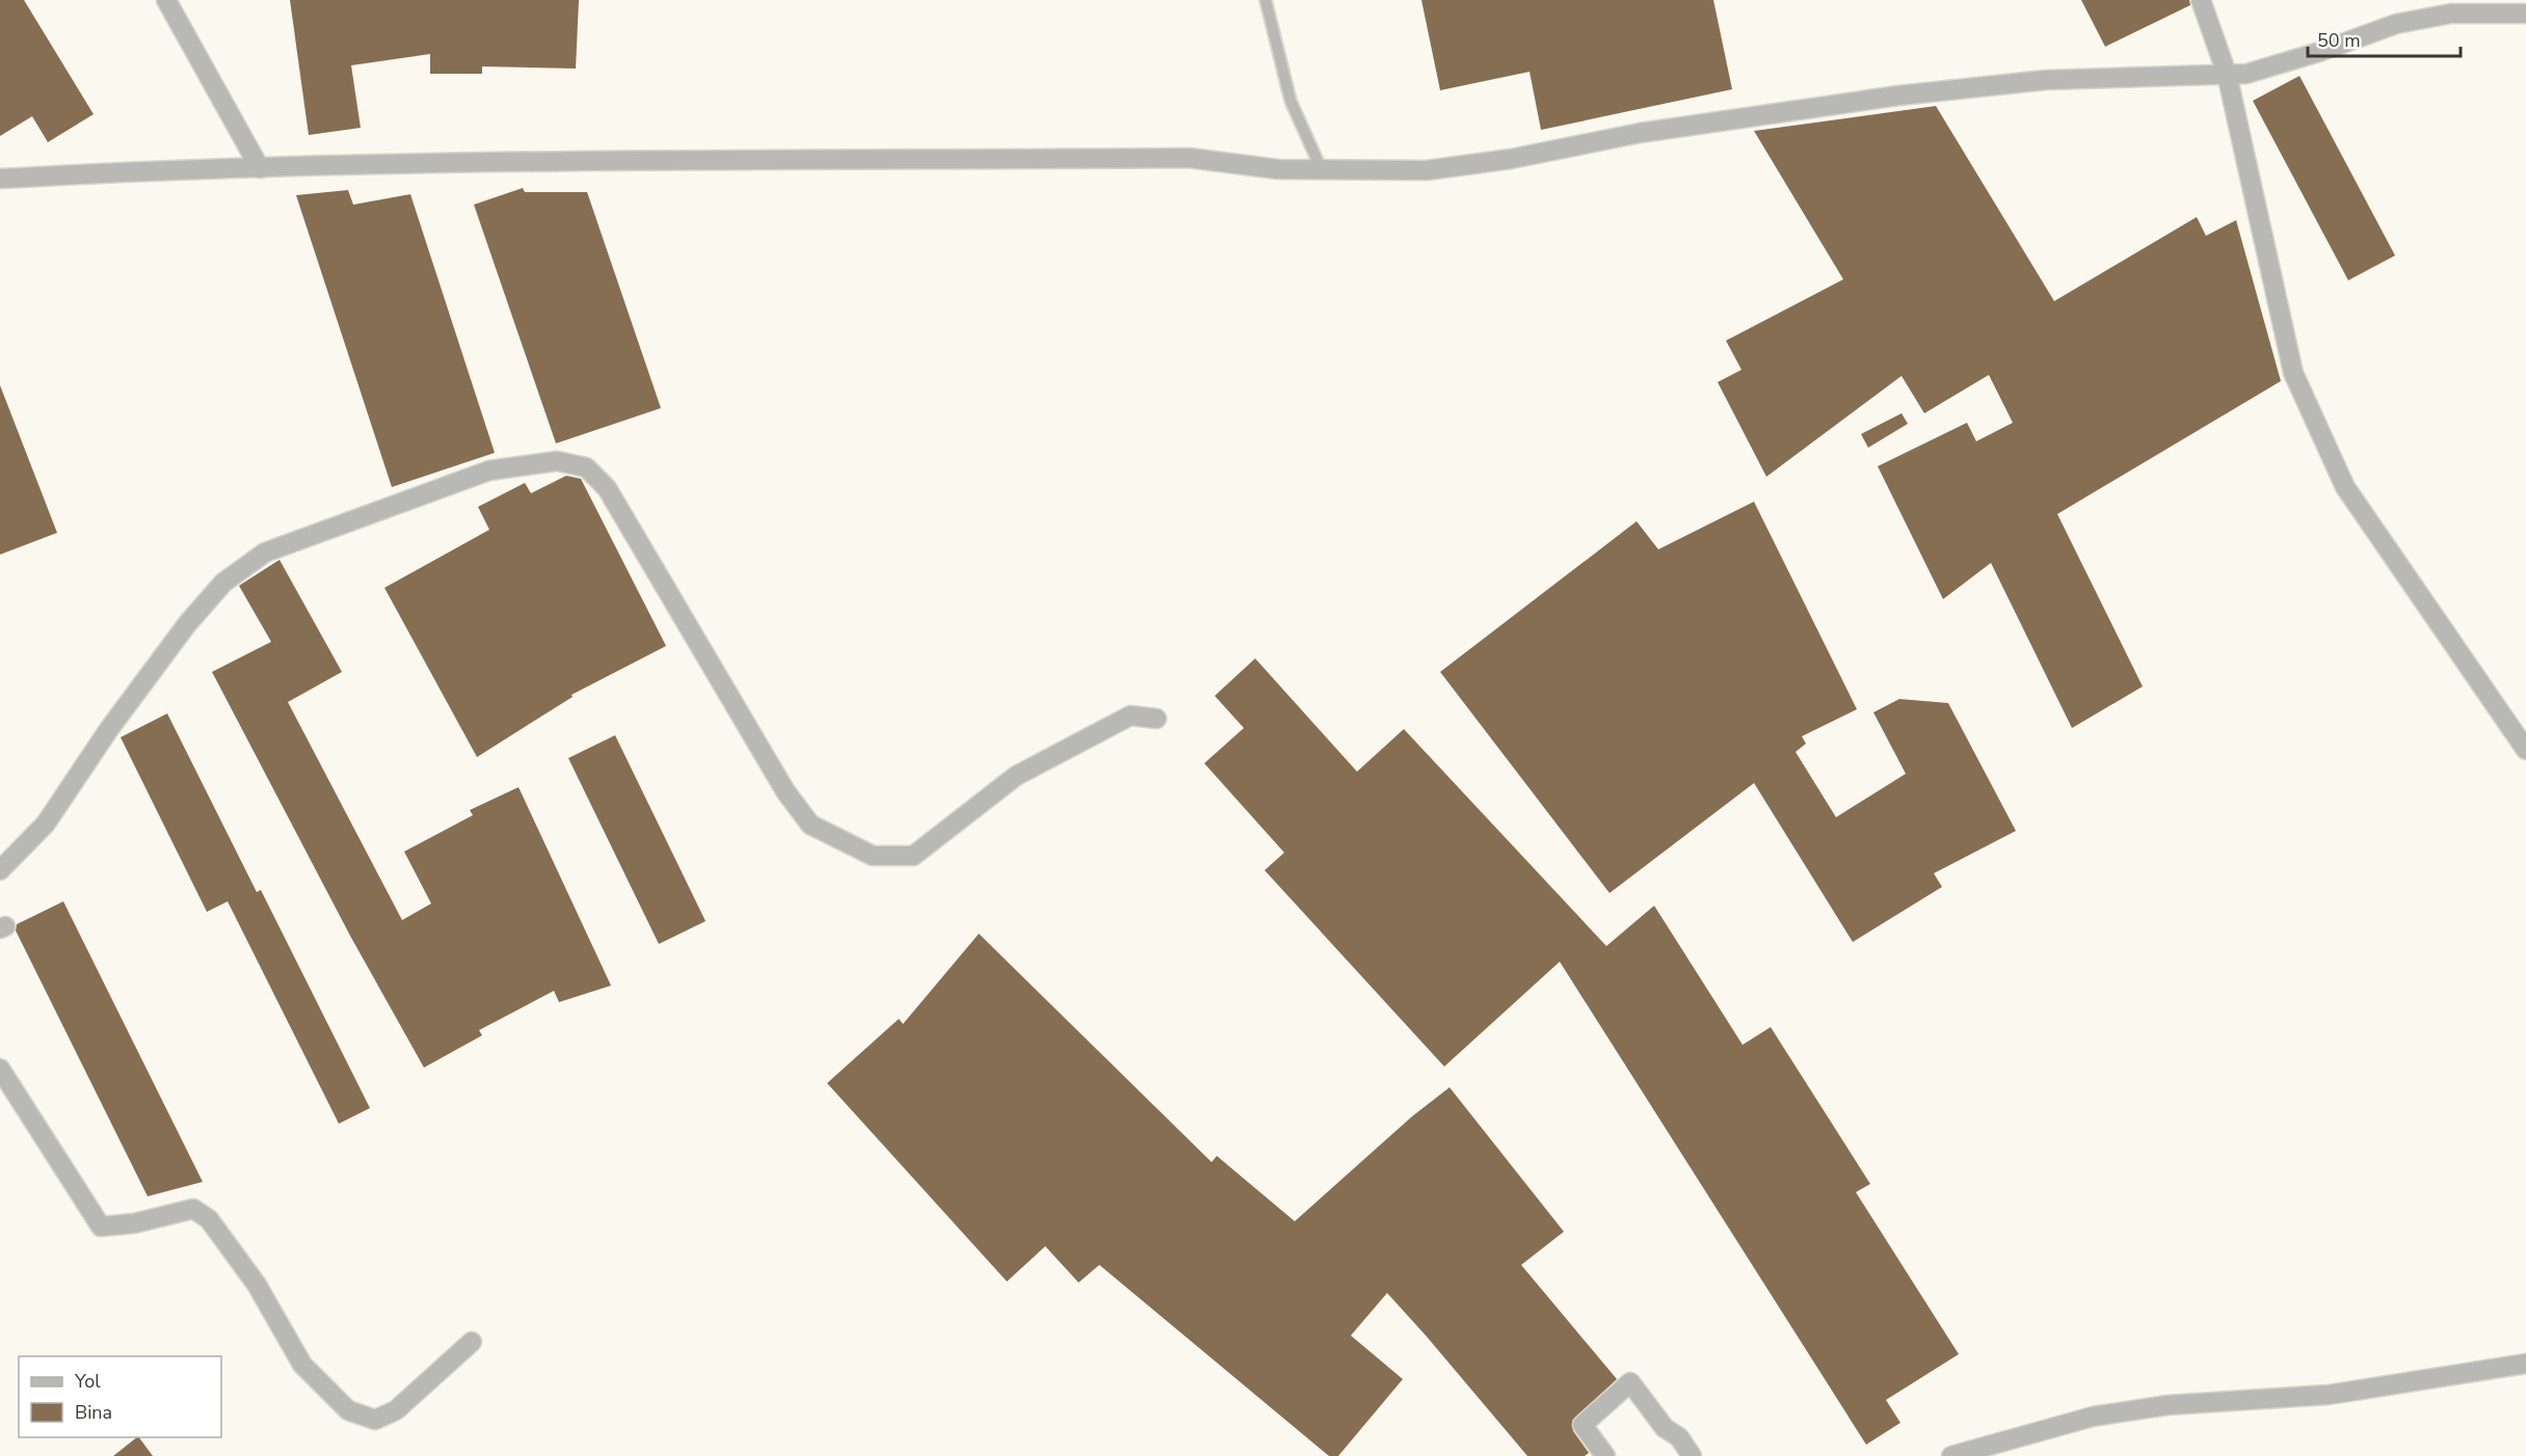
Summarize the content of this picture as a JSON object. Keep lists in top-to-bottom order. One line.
{"legend":["Yol","Bina"],"scale_bar":"50 m"}
